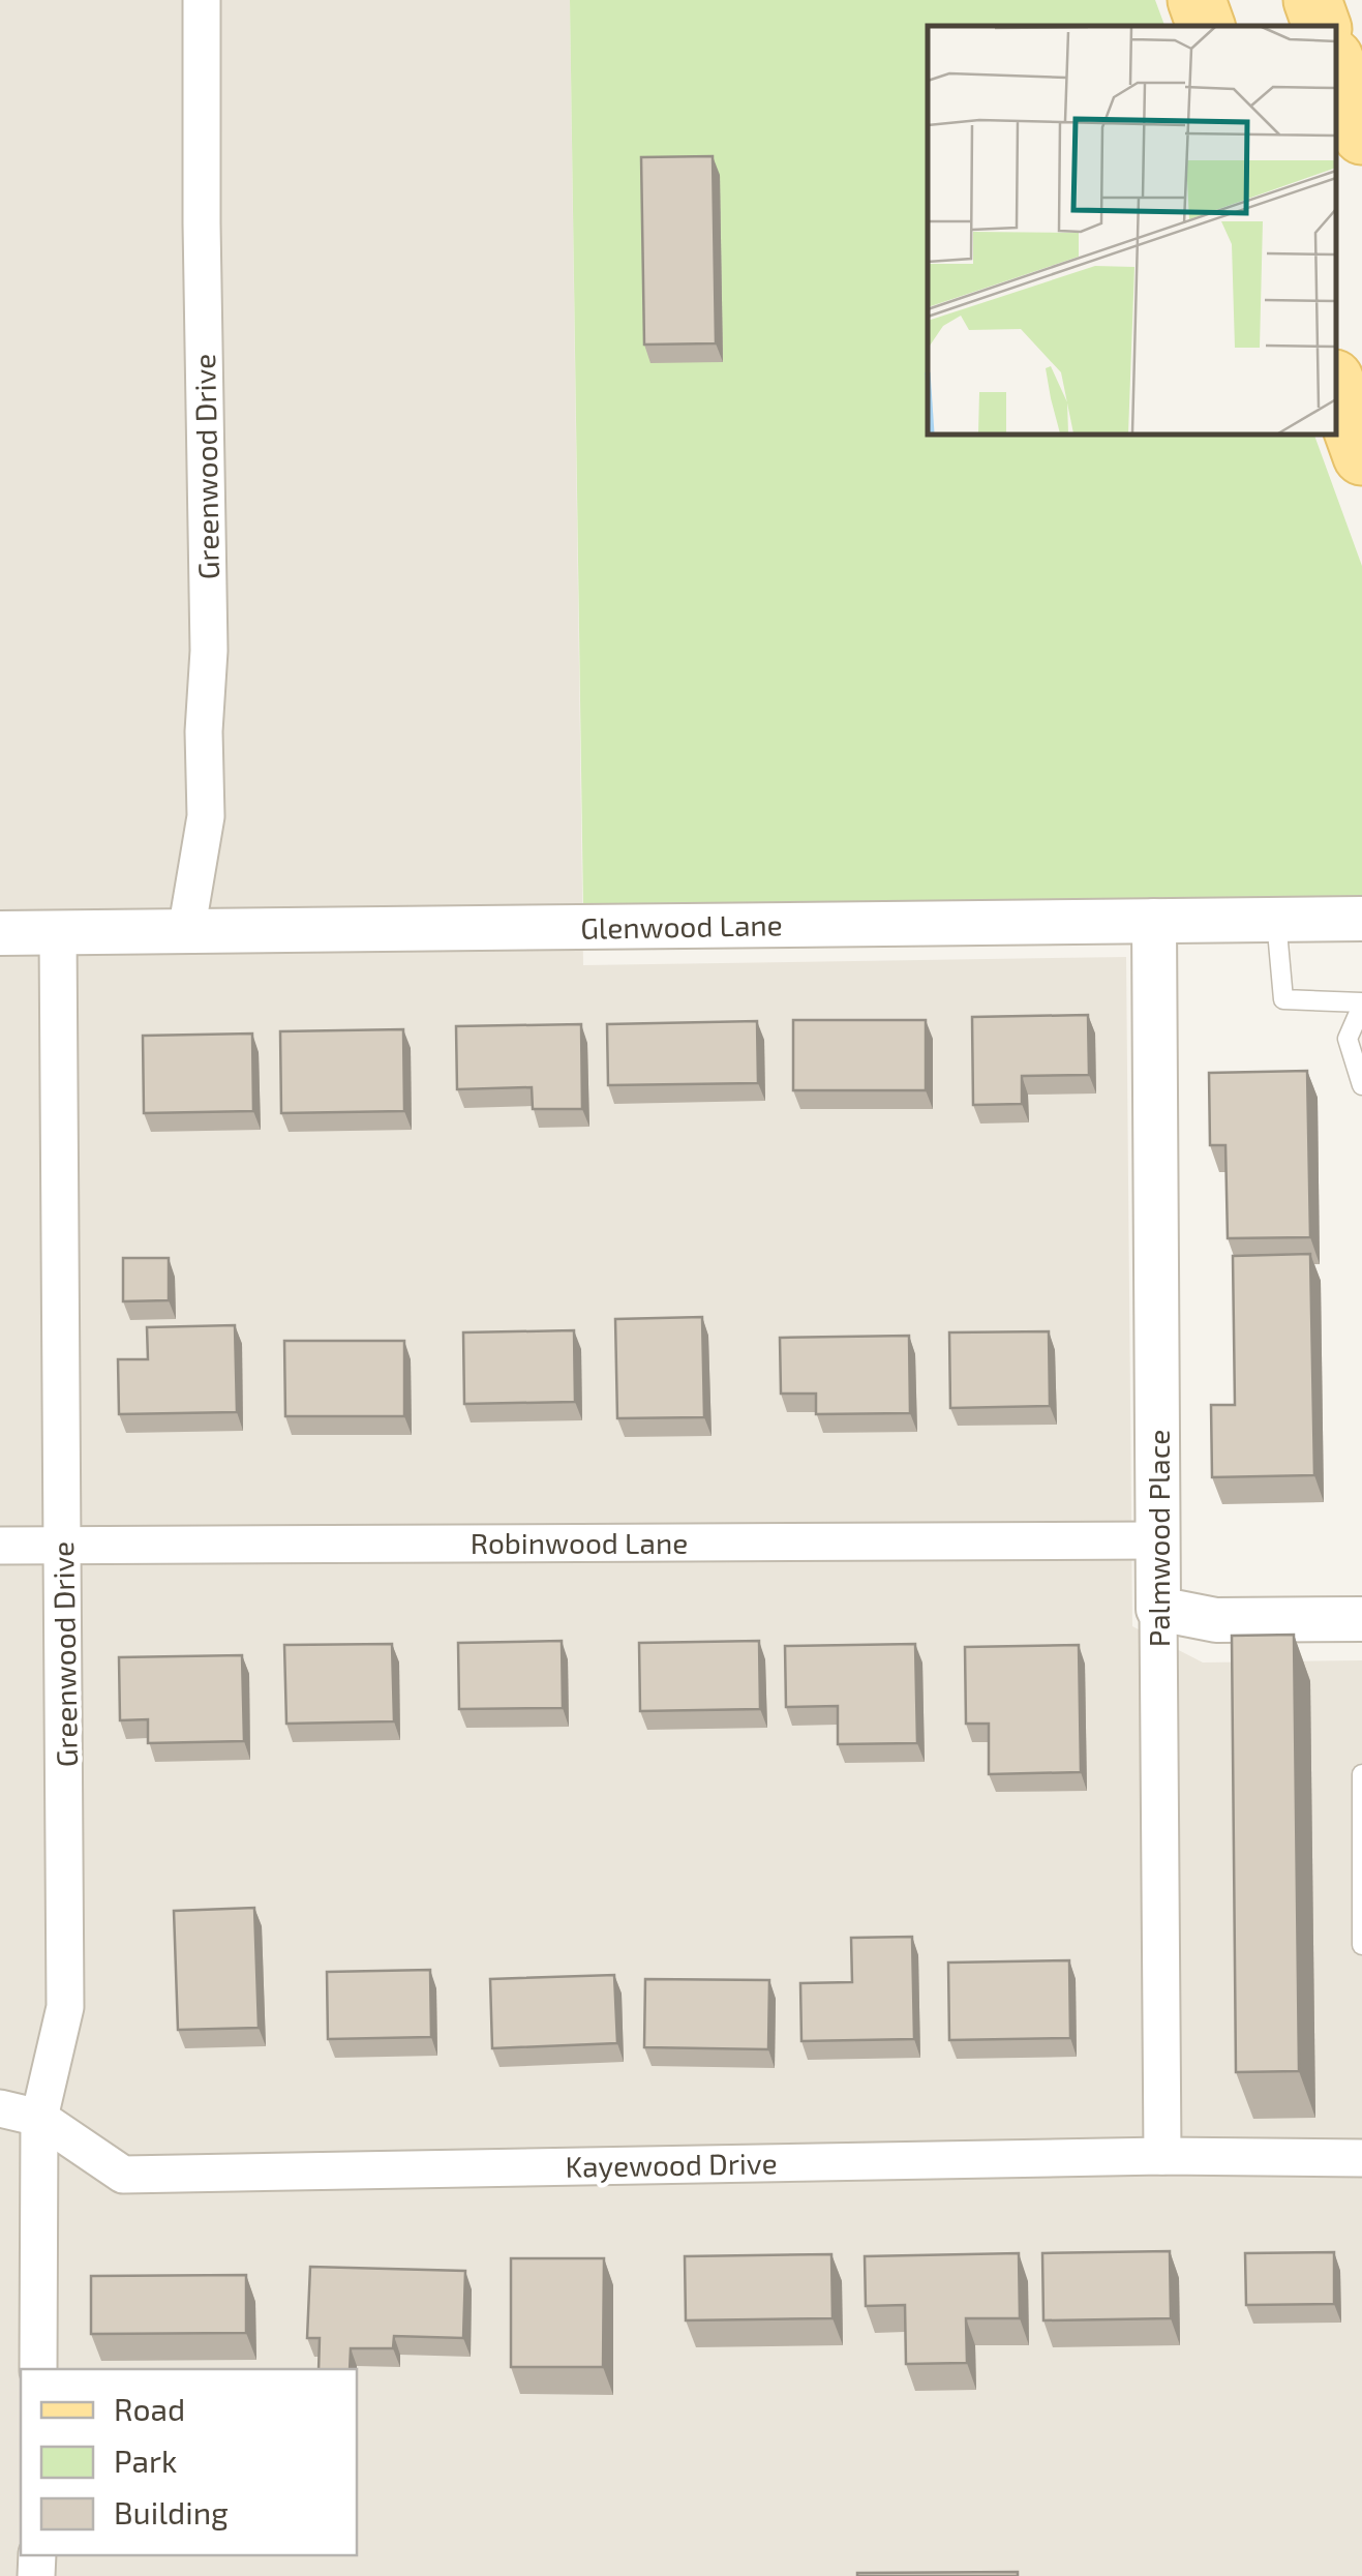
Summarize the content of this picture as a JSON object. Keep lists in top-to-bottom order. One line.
{"streets":{"street":["Greenwood Drive","Glenwood Lane","Palmwood Place","Robinwood Lane","Kayewood Drive"]},"crossings":[["Greenwood Drive","Glenwood Lane"],["Greenwood Drive","Robinwood Lane"],["Greenwood Drive","Kayewood Drive"],["Glenwood Lane","Palmwood Place"],["Palmwood Place","Robinwood Lane"],["Palmwood Place","Kayewood Drive"]],"legend":["Road","Park","Building"]}
